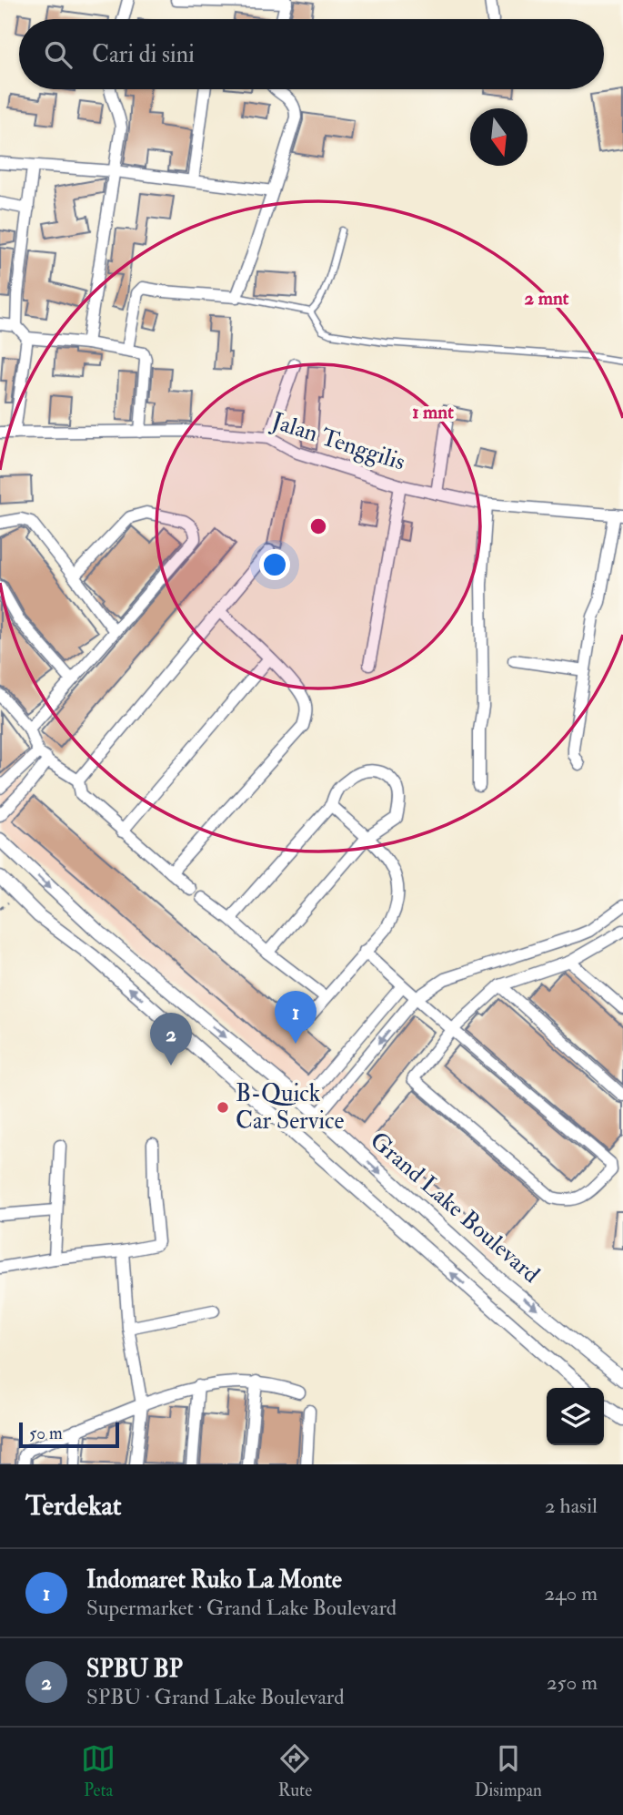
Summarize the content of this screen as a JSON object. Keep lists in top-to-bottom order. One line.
{"streets":{"street":["Jalan Tenggilis","Grand Lake Boulevard"]},"places":["B-Quick Car Service"],"scale_bar":"50 m","north":"bottom","page":{"search":"Cari di sini","pins":["1","2"],"scale":"50 m","heading":["Terdekat","2 hasil"],"list":[{"mark":"1","name":"Indomaret Ruko La Monte","note":"Supermarket · Grand Lake Boulevard","value":"240 m"},{"mark":"2","name":"SPBU BP","note":"SPBU · Grand Lake Boulevard","value":"250 m"}],"nav":["Peta","Rute","Disimpan"]},"rings":["2 mnt","1 mnt"]}
